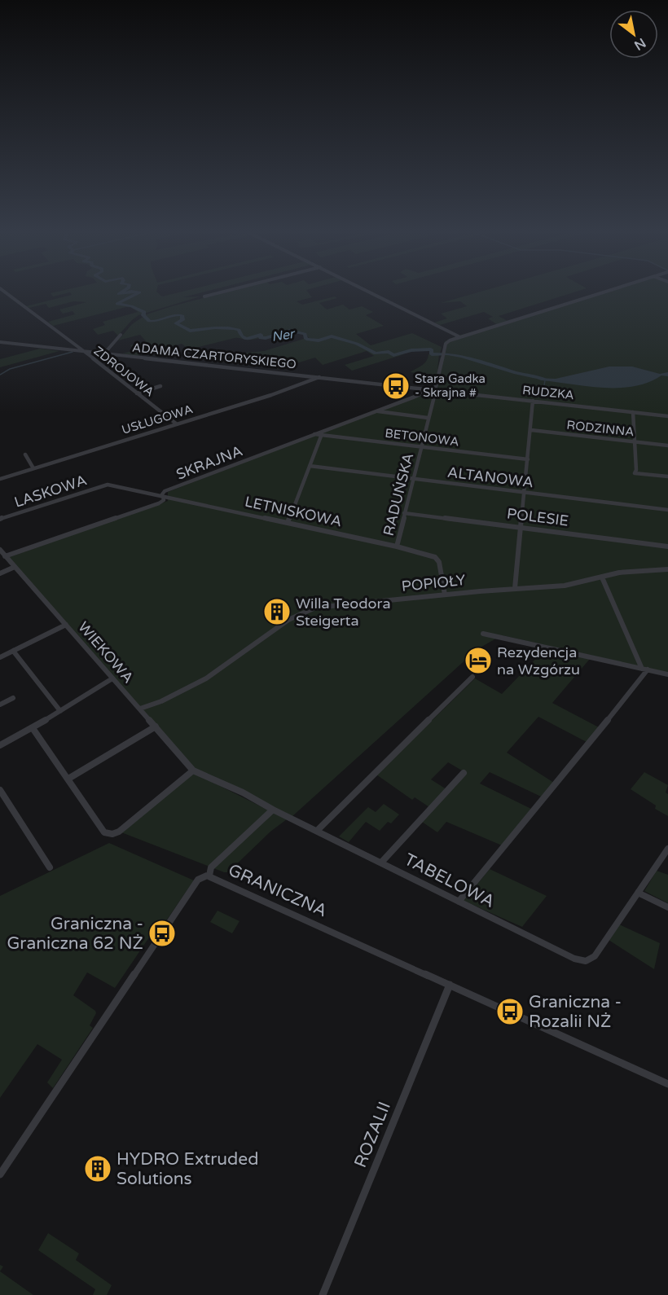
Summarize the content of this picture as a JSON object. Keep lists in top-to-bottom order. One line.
{"streets":{"street":["ADAMA CZARTORYSKIEGO","ZDROJOWA","RUDZKA","USŁUGOWA","RODZINNA","BETONOWA","SKRAJNA","ALTANOWA","LASKOWA","RADUŃSKA","LETNISKOWA","POLESIE","POPIOŁY","WIEKOWA","TABELOWA","GRANICZNA","ROZALII"]},"crossings":[["ADAMA CZARTORYSKIEGO","ZDROJOWA"],["ADAMA CZARTORYSKIEGO","RUDZKA"],["ADAMA CZARTORYSKIEGO","USŁUGOWA"],["ADAMA CZARTORYSKIEGO","SKRAJNA"],["ZDROJOWA","USŁUGOWA"],["RUDZKA","SKRAJNA"],["RUDZKA","RADUŃSKA"],["BETONOWA","SKRAJNA"],["BETONOWA","RADUŃSKA"],["SKRAJNA","LETNISKOWA"],["SKRAJNA","WIEKOWA"],["ALTANOWA","RADUŃSKA"],["LASKOWA","LETNISKOWA"],["RADUŃSKA","LETNISKOWA"],["RADUŃSKA","POLESIE"],["LETNISKOWA","POPIOŁY"],["POPIOŁY","WIEKOWA"],["WIEKOWA","TABELOWA"],["GRANICZNA","ROZALII"]],"water":["Ner"],"places":{"bus stop":["Stara Gadka - Skrajna #","Graniczna - Graniczna 62 NŻ","Graniczna - Rozalii NŻ"],"building":["Willa Teodora Steigerta","HYDRO Extruded Solutions"],"hotel":["Rezydencja na Wzgórzu"]},"north":"bottom right"}
